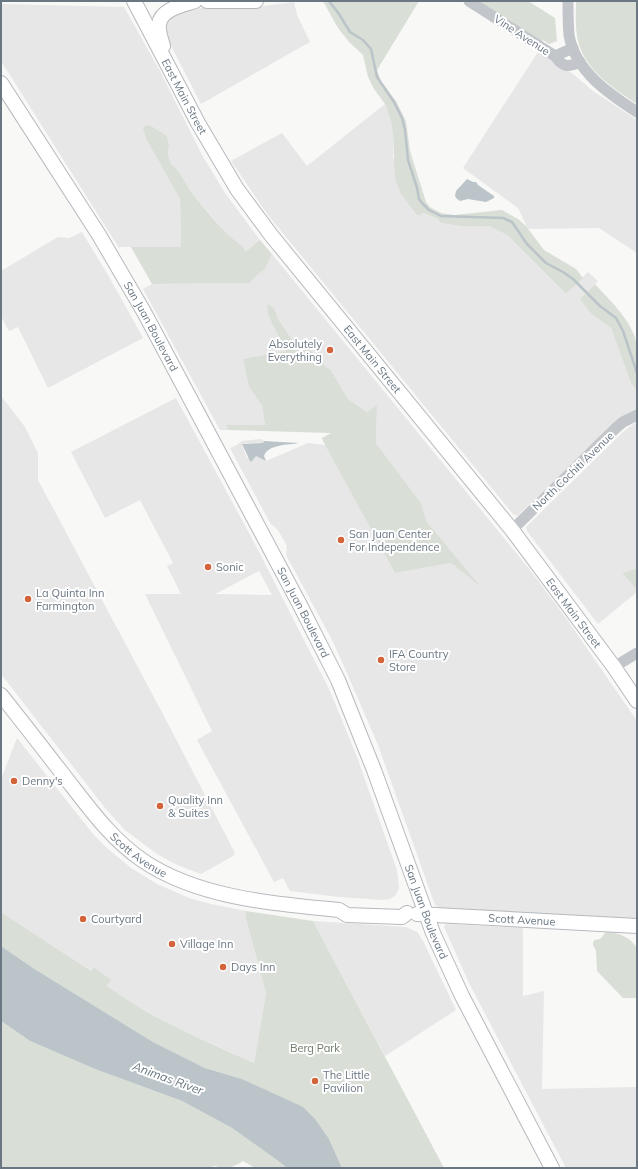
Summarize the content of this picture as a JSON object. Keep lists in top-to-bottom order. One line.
{"streets":{"main road":["East Main Street","San Juan Boulevard","Scott Avenue"],"street":["Vine Avenue","North Cochiti Avenue"]},"crossings":[["East Main Street","North Cochiti Avenue"],["San Juan Boulevard","Scott Avenue"]],"water":["Animas River"],"parks":["Berg Park"],"places":["Absolutely Everything","San Juan Center For Independence","Sonic","La Quinta Inn Farmington","IFA Country Store","Denny's","Quality Inn & Suites","Courtyard","Village Inn","Days Inn","The Little Pavilion"]}
